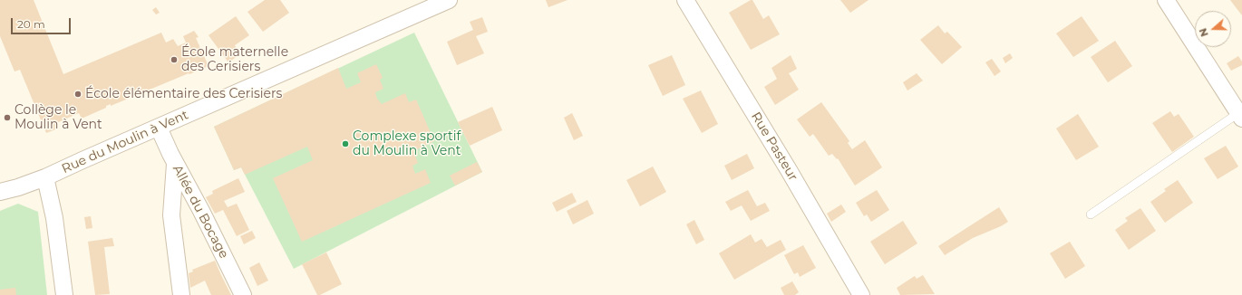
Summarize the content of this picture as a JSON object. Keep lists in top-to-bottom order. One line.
{"streets":{"street":["Rue du Moulin à Vent","Rue Pasteur","Allée du Bocage"]},"crossings":[["Rue du Moulin à Vent","Allée du Bocage"]],"places":["École maternelle des Cerisiers","École élémentaire des Cerisiers","Collège le Moulin à Vent","Complexe sportif du Moulin à Vent"],"scale_bar":"20 m","north":"left"}
